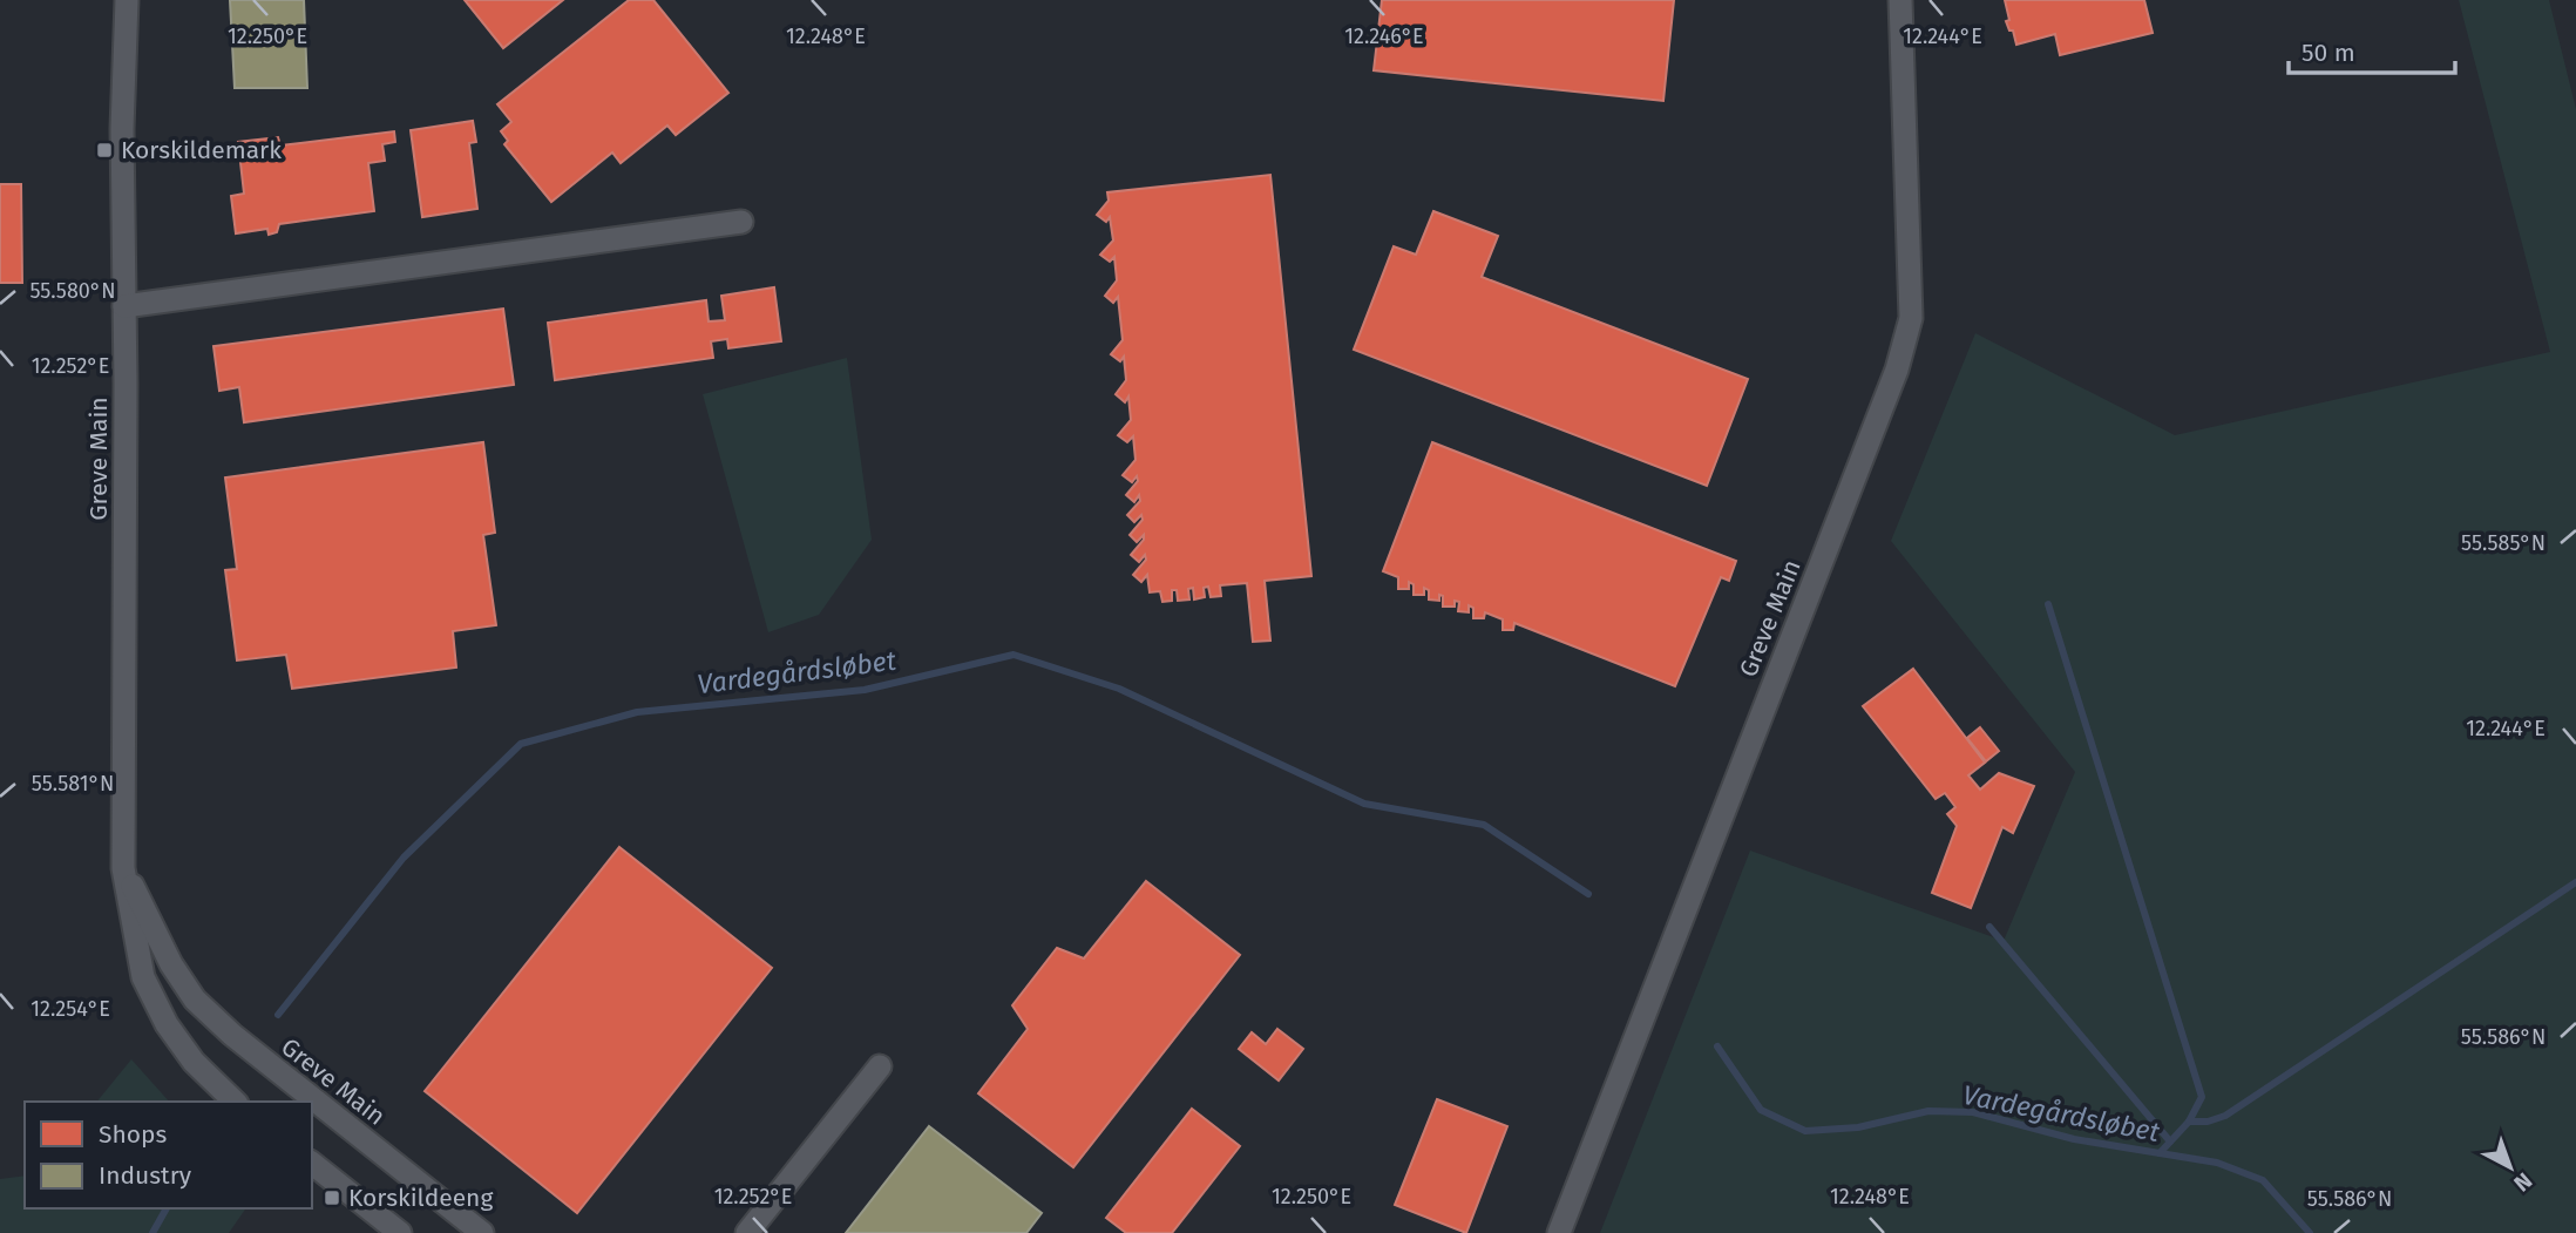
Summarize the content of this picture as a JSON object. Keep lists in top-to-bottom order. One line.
{"streets":{"street":["Greve Main"]},"water":["Vardegårdsløbet"],"places":{"transit":["Korskildemark","Korskildeeng"]},"legend":["Shops","Industry"],"scale_bar":"50 m","north":"bottom right","coordinates":["12.250°E","12.248°E","12.244°E","12.246°E","55.580°N","12.252°E","55.585°N","55.581°N","12.254°E","55.586°N"]}
